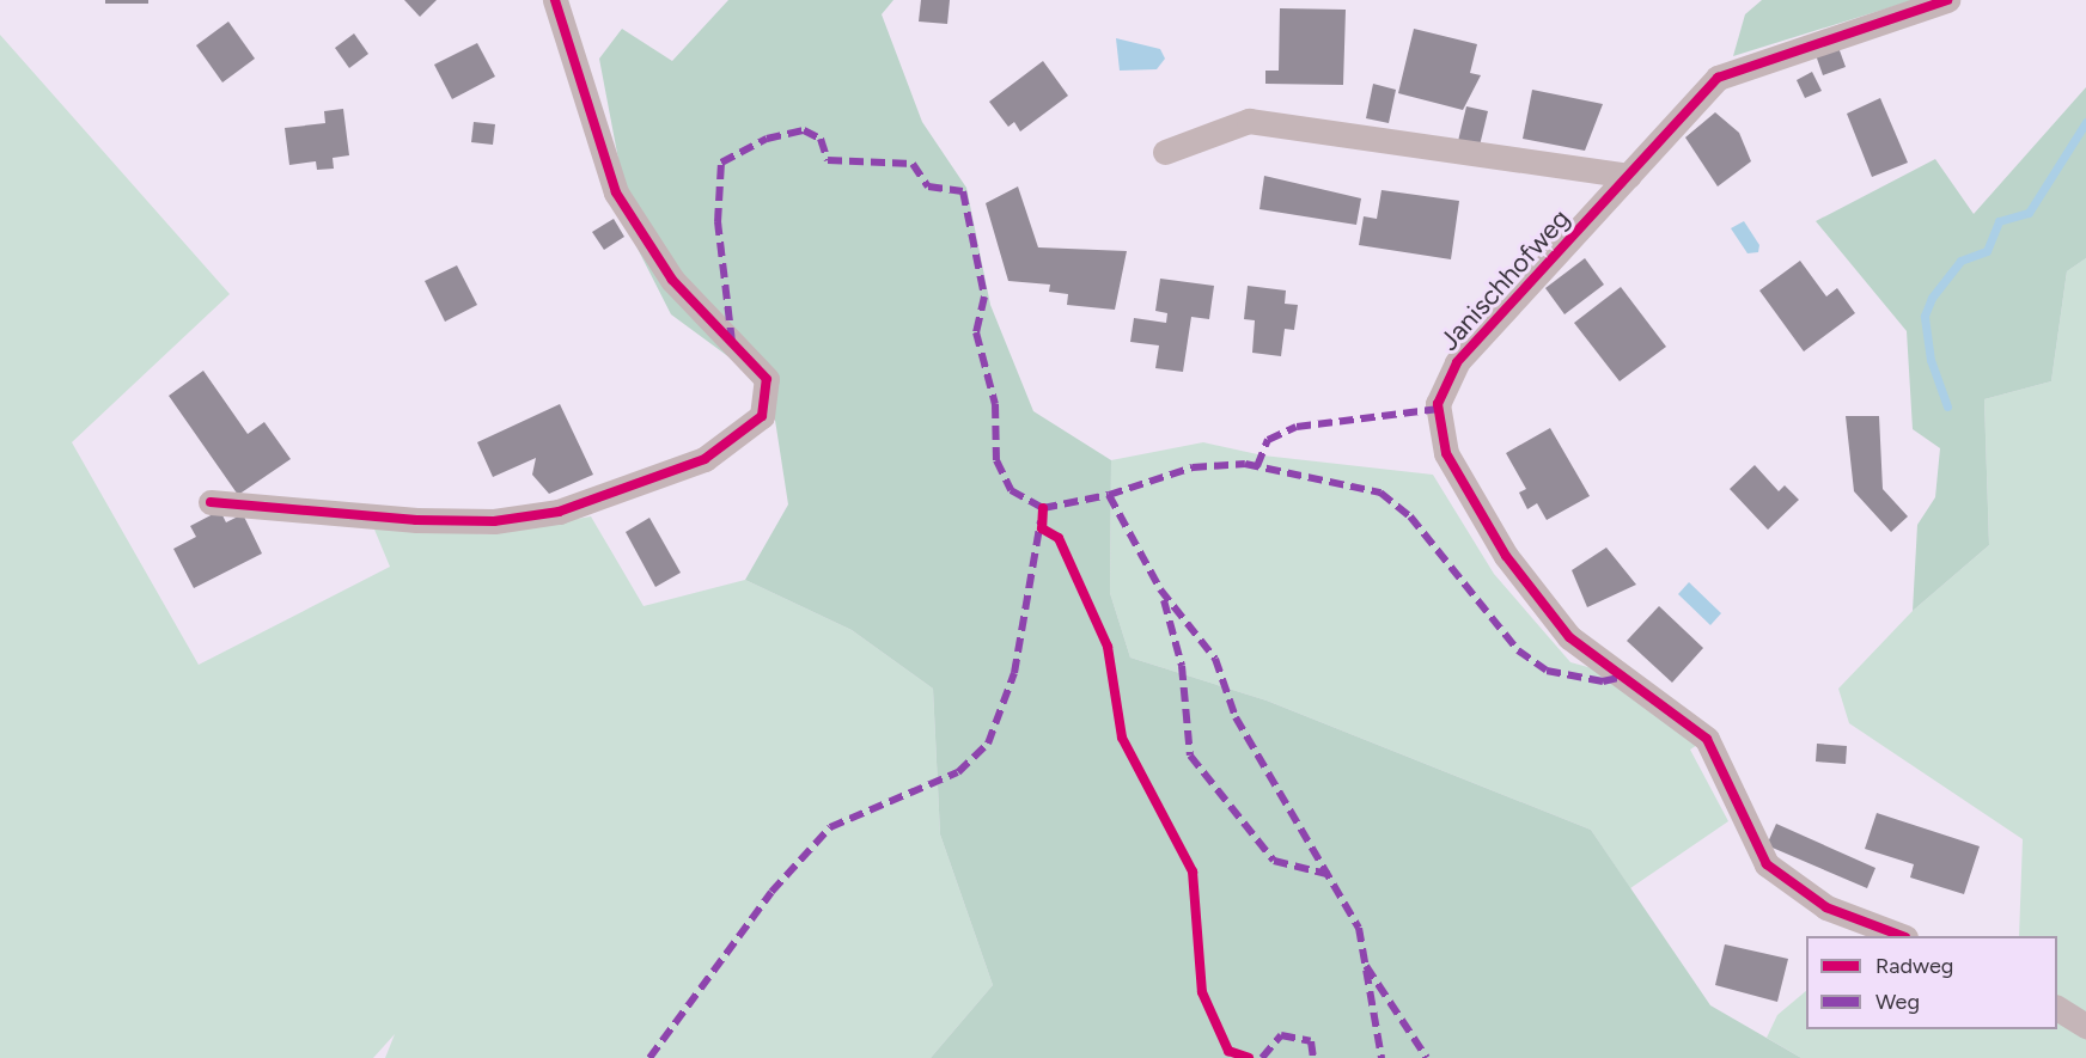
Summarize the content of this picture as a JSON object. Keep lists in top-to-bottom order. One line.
{"streets":{"street":["Janischhofweg"]},"legend":["Radweg","Weg"]}
